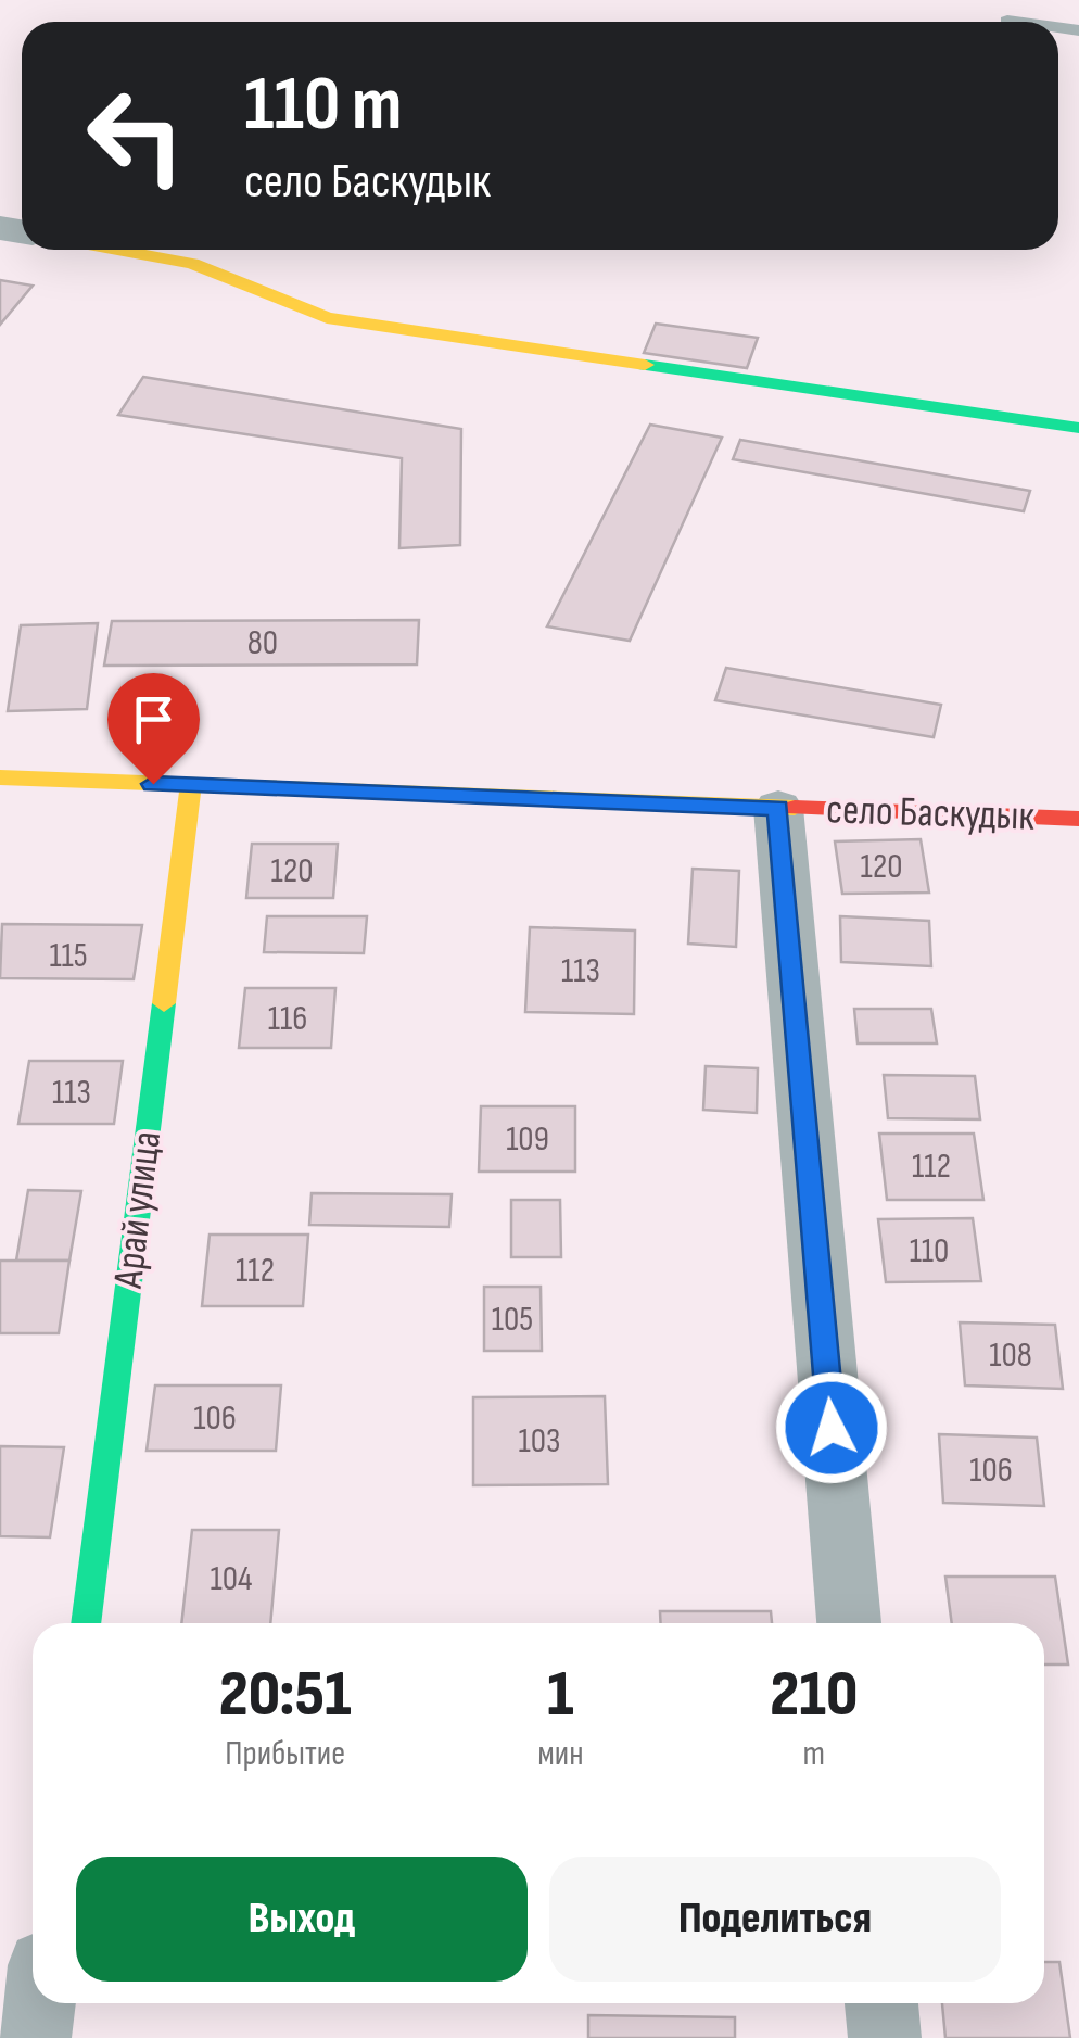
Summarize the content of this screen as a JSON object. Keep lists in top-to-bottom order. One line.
{"streets":{"street":["село Баскудык","Арай улица"]},"crossings":[["село Баскудык","Арай улица"]],"house_numbers":["80","120","120","115","113","116","113","109","112","110","112","105","108","106","103","106","104"],"page":{"turn":["110 m","село Баскудык"],"eta":["20:51","Прибытие","1","мин","210","m"],"buttons":["Выход","Поделиться"]}}
